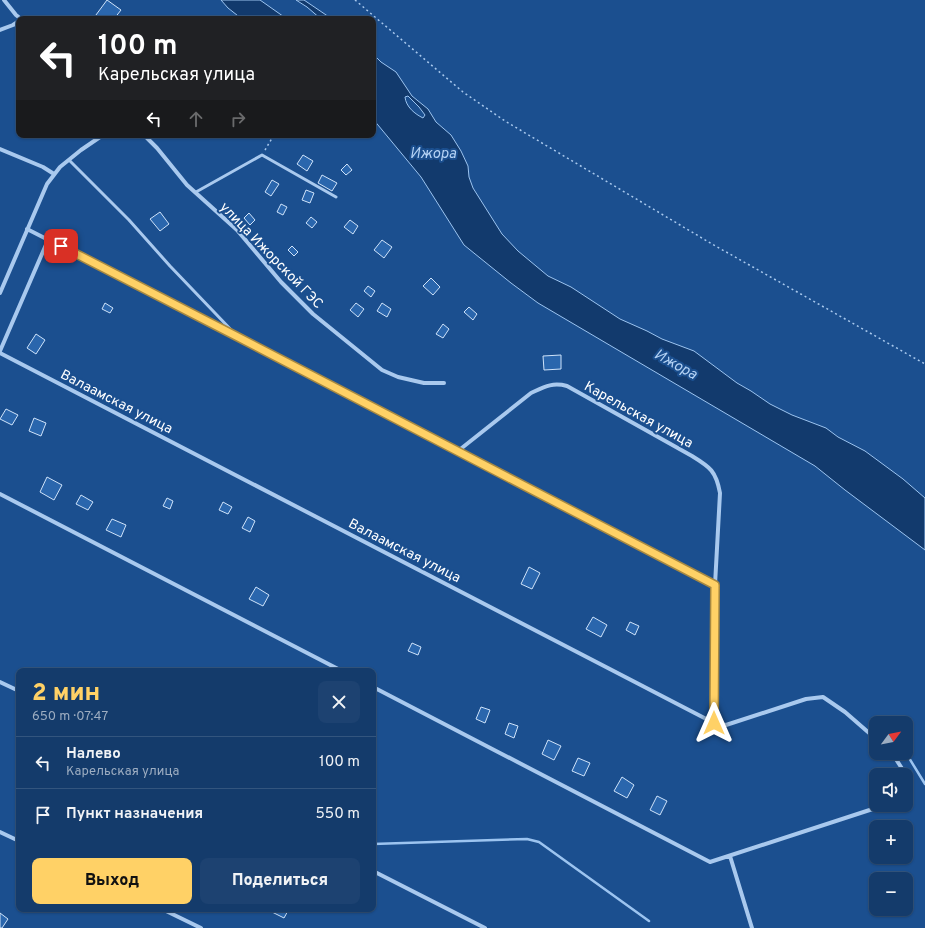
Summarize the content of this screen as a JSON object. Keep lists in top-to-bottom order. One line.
{"streets":{"street":["улица Ижорской ГЭС","Валаамская улица","Карельская улица"]},"crossings":[["Валаамская улица","Карельская улица"]],"water":["Ижора"],"north":"top right","page":{"turn":["100 m","Карельская улица"],"heading":["2 мин","650 m · 07:47"],"map_buttons":["+","−"],"list":[{"name":"Налево","note":"Карельская улица","value":"100 m"},{"name":"Пункт назначения","value":"550 m"}],"buttons":["Выход","Поделиться"]}}
